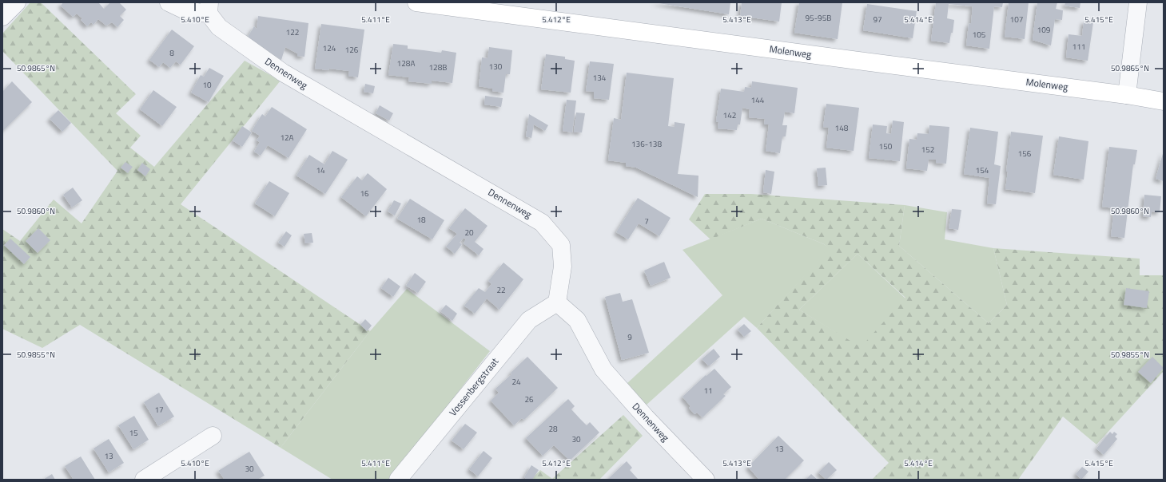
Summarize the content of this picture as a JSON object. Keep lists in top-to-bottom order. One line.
{"streets":{"street":["Molenweg","Dennenweg","Vossenbergstraat"]},"crossings":[["Dennenweg","Vossenbergstraat"]],"house_numbers":["95-95B","97","107","109","122","105","111","124","126","8","128A","130","128B","134","10","144","142","148","12A","136-138","150","152","156","14","154","16","18","7","20","22","9","24","11","26","17","28","15","30","13","13","30"],"coordinates":["5.410°E","5.411°E","5.412°E","5.413°E","5.414°E","5.415°E","50.9865°N","50.9860°N","50.9855°N"]}
